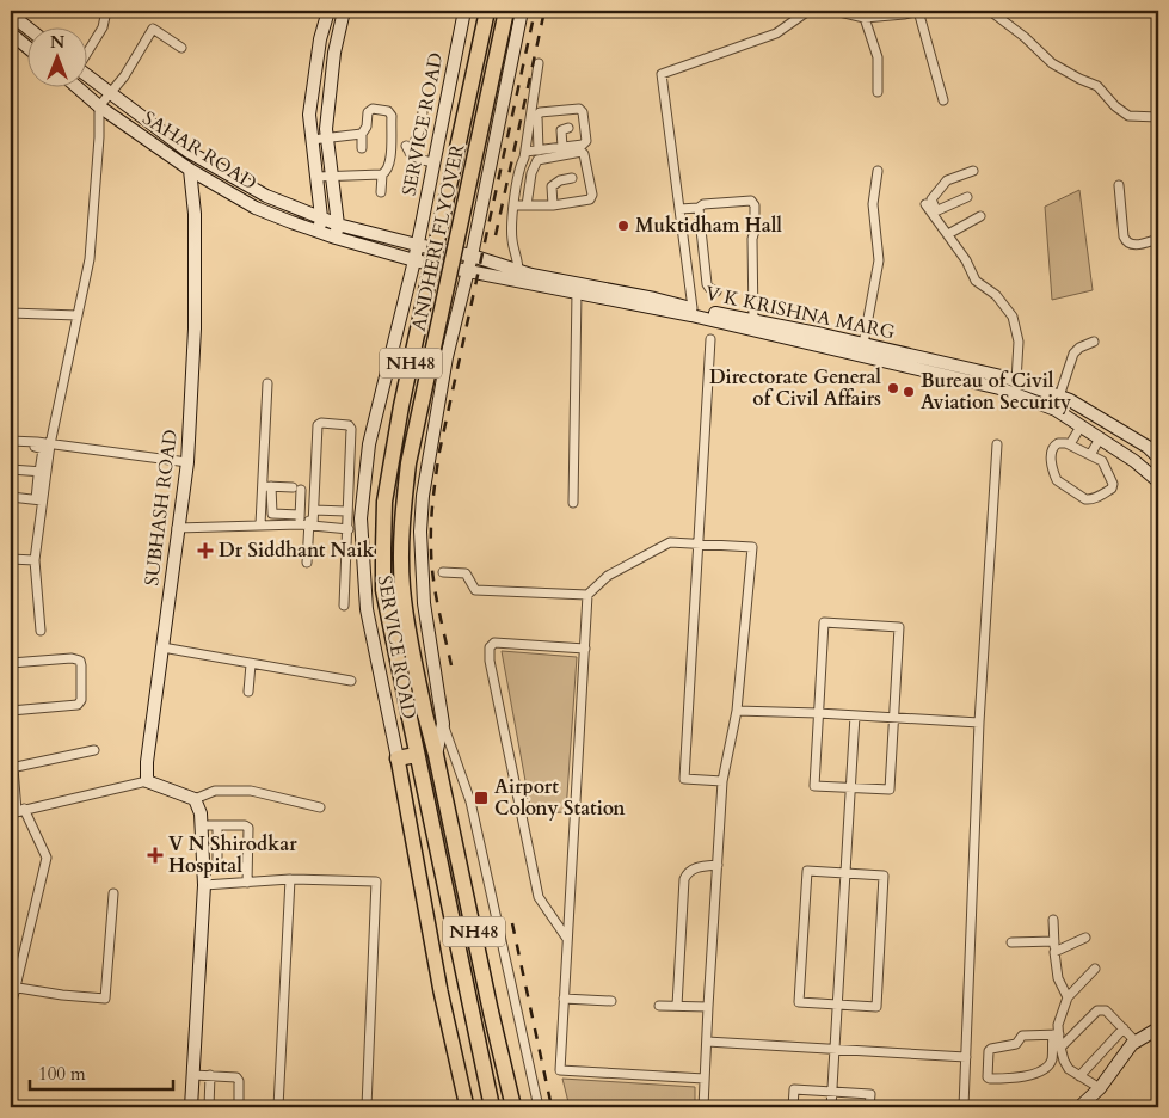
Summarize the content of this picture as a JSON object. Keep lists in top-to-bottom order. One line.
{"streets":{"highway":["ANDHERI FLYOVER","NH48"],"street":["SERVICE ROAD","SAHAR ROAD","V K KRISHNA MARG","SUBHASH ROAD"]},"crossings":[["SERVICE ROAD","SAHAR ROAD"],["SERVICE ROAD","V K KRISHNA MARG"],["SAHAR ROAD","V K KRISHNA MARG"],["SAHAR ROAD","SUBHASH ROAD"],["ANDHERI FLYOVER","NH48"]],"places":{"other":["Muktidham Hall","Directorate General of Civil Affairs","Bureau of Civil Aviation Security"],"health":["Dr Siddhant Naik","V N Shirodkar Hospital"],"transit":["Airport Colony Station"]},"scale_bar":"100 m","north":"top"}
